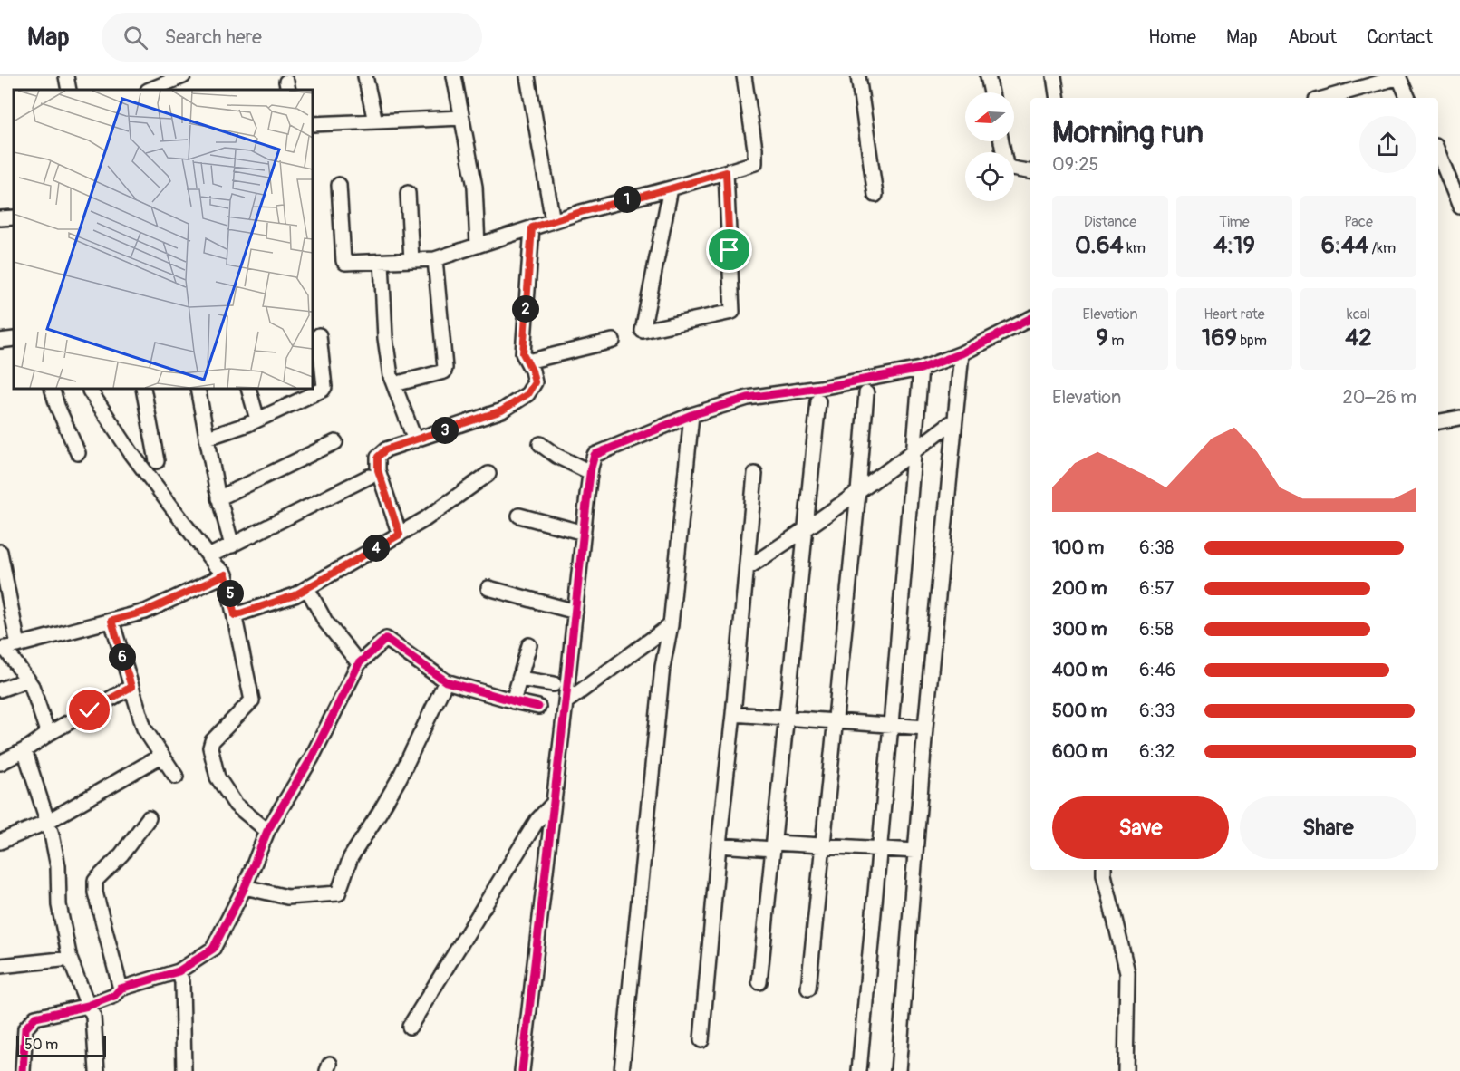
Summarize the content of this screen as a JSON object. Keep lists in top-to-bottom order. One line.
{"scale_bar":"50 m","north":"left","page":{"header":"Map","search":"Search here","nav":["Home","Map","About","Contact"],"heading":["Morning run","09:25"],"pins":["1","2","3","4","5","6"],"stats":[["Distance","0.64 km"],["Time","4:19"],["Pace","6:44 /km"],["Elevation","9 m"],["Heart rate","169 bpm"],["kcal","42"]],"chart":["Elevation","20–26 m"],"list":[{"name":"100 m","note":"6:38"},{"name":"200 m","note":"6:57"},{"name":"300 m","note":"6:58"},{"name":"400 m","note":"6:46"},{"name":"500 m","note":"6:33"},{"name":"600 m","note":"6:32"}],"buttons":["Save","Share"],"scale":"50 m"}}
